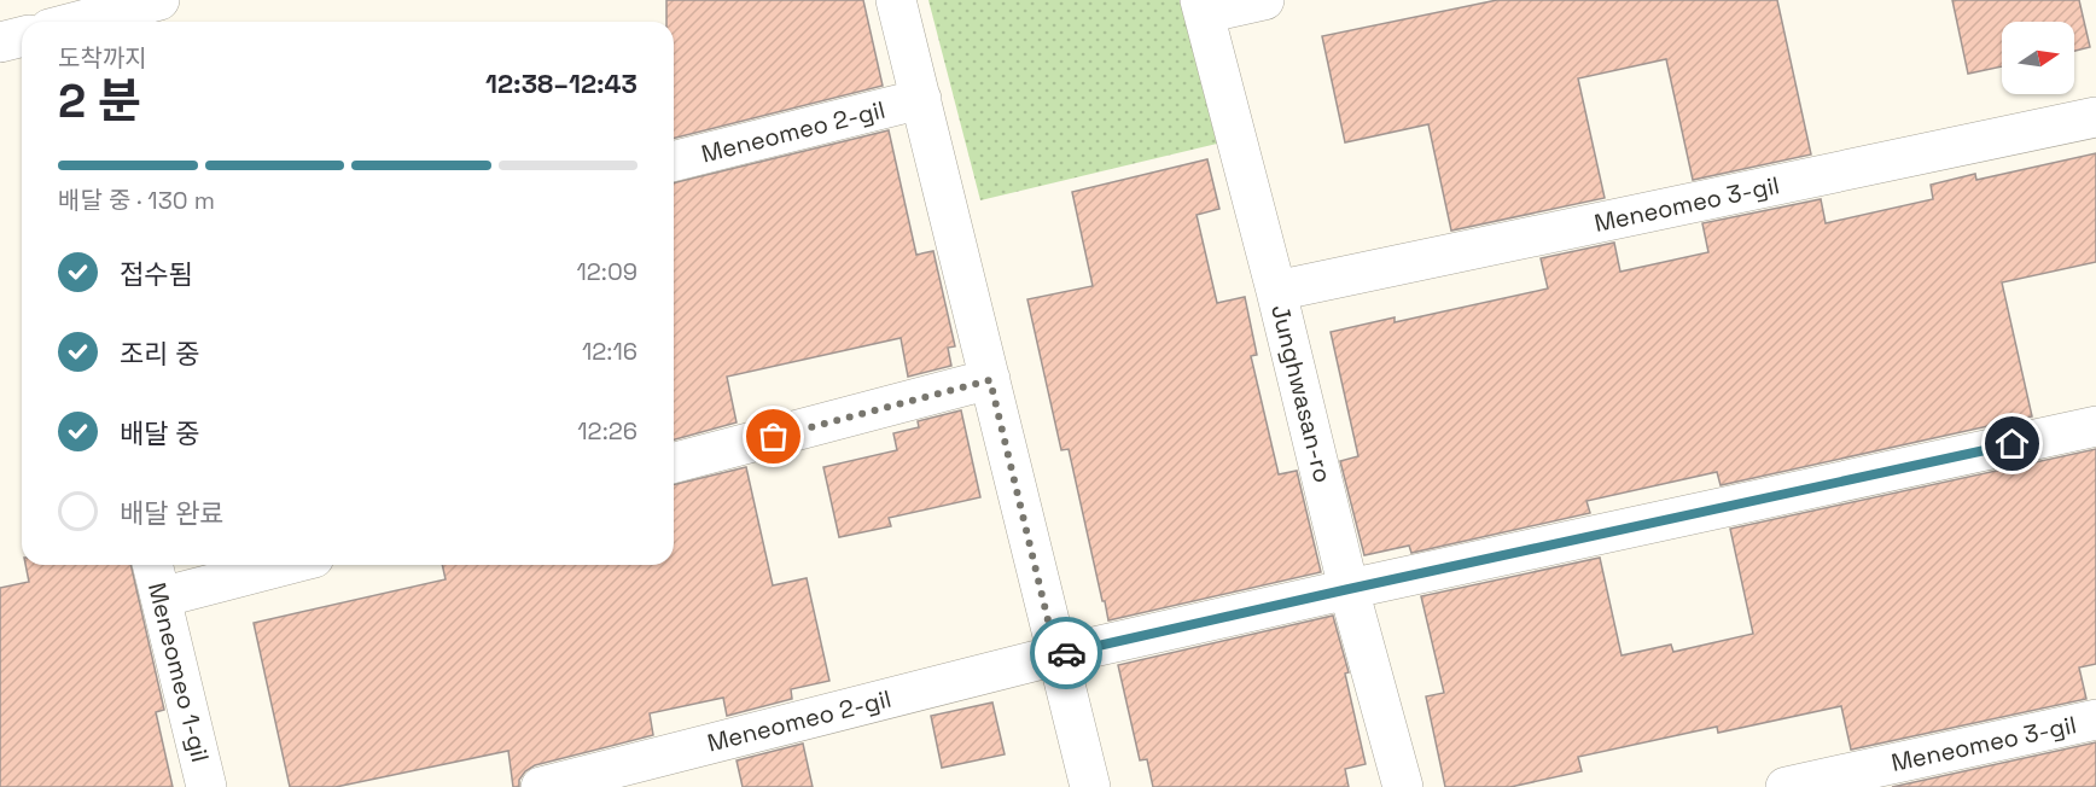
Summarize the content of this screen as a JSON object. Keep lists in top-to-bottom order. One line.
{"streets":{"street":["Meneomeo 2-gil","Meneomeo 3-gil","Junghwasan-ro","Meneomeo 1-gil"]},"crossings":[["Meneomeo 2-gil","Junghwasan-ro"],["Meneomeo 3-gil","Junghwasan-ro"]],"north":"right","page":{"heading":["2 분","도착까지","12:38–12:43"],"bar":"배달 중 · 130 m","list":[["접수됨","12:09"],["조리 중","12:16"],["배달 중","12:26"],"배달 완료"]}}
